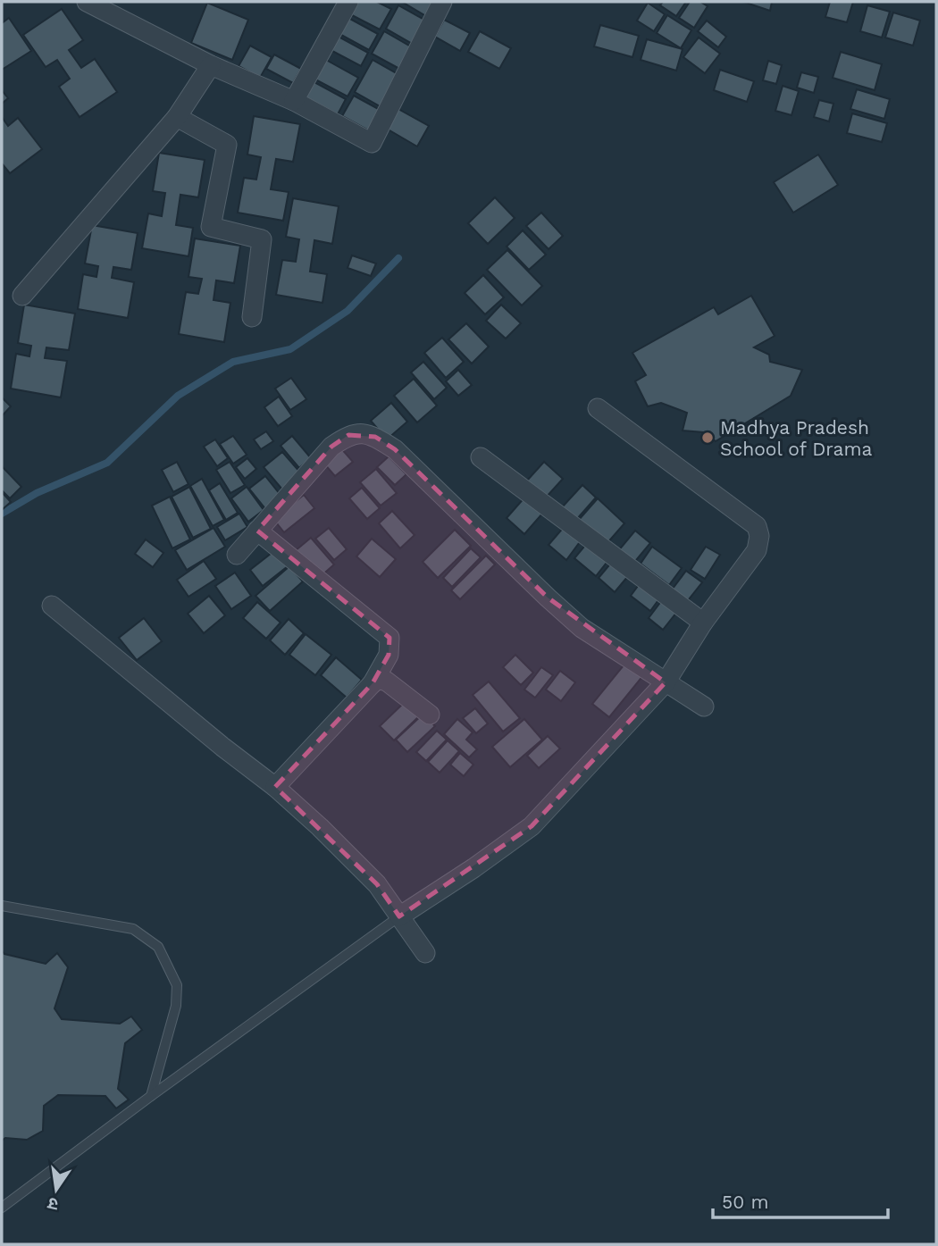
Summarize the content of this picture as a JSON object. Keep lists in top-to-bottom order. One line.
{"places":["Madhya Pradesh School of Drama"],"scale_bar":"50 m","north":"bottom"}
